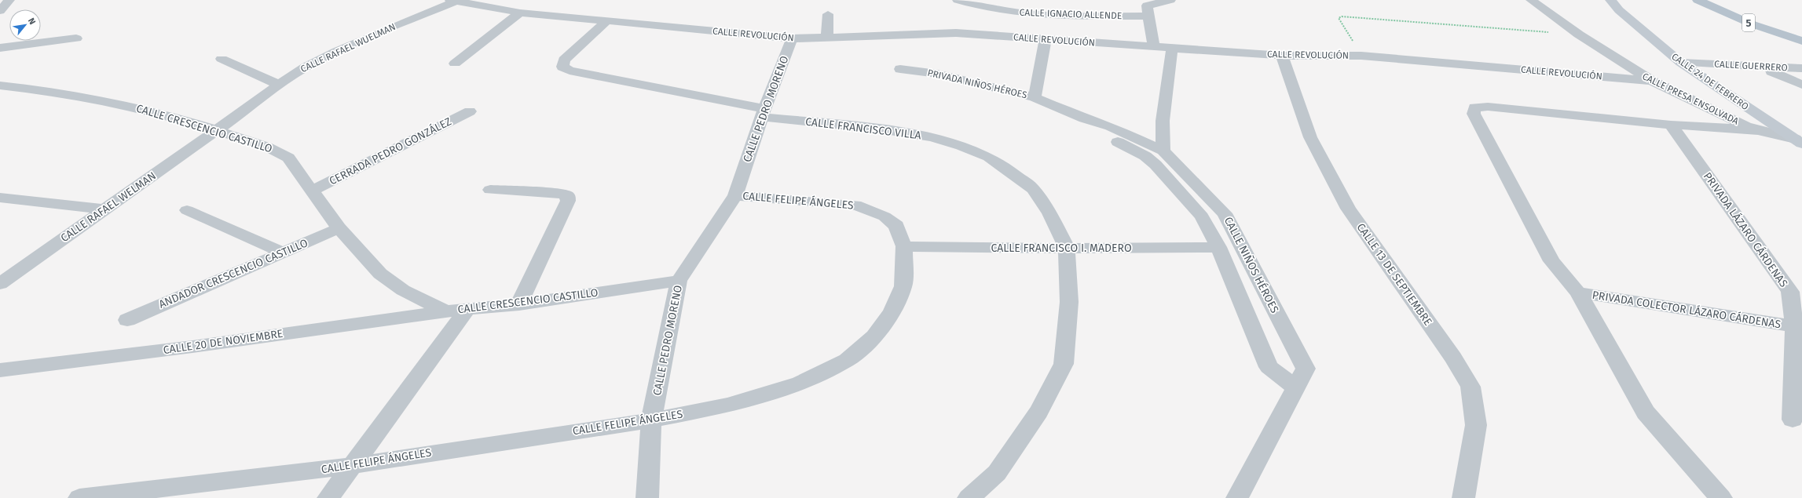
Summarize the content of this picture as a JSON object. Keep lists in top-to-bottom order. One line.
{"streets":{"main road":["5"],"street":["CALLE IGNACIO ALLENDE","CALLE REVOLUCIÓN","CALLE RAFAEL WUELMAN","CALLE GUERRERO","CALLE 24 DE FEBRERO","PRIVADA NIÑOS HÉROES","CALLE PRESA ENSOLVADA","CALLE PEDRO MORENO","CALLE CRESCENCIO CASTILLO","CALLE FRANCISCO VILLA","CERRADA PEDRO GONZÁLEZ","CALLE FELIPE ÁNGELES","CALLE RAFAEL WELMAN","PRIVADA LÁZARO CÁRDENAS","CALLE FRANCISCO I. MADERO","CALLE NIÑOS HÉROES","ANDADOR CRESCENCIO CASTILLO","CALLE 13 DE SEPTIEMBRE","PRIVADA COLECTOR LÁZARO CÁRDENAS","CALLE 20 DE NOVIEMBRE"]},"crossings":[["CALLE REVOLUCIÓN","CALLE RAFAEL WUELMAN"],["CALLE REVOLUCIÓN","CALLE PRESA ENSOLVADA"],["CALLE REVOLUCIÓN","CALLE PEDRO MORENO"],["CALLE REVOLUCIÓN","CALLE FRANCISCO VILLA"],["CALLE REVOLUCIÓN","CALLE 13 DE SEPTIEMBRE"],["CALLE RAFAEL WUELMAN","CALLE CRESCENCIO CASTILLO"],["CALLE RAFAEL WUELMAN","CALLE RAFAEL WELMAN"],["CALLE GUERRERO","CALLE 24 DE FEBRERO"],["CALLE 24 DE FEBRERO","CALLE PRESA ENSOLVADA"],["PRIVADA NIÑOS HÉROES","CALLE NIÑOS HÉROES"],["CALLE PEDRO MORENO","CALLE CRESCENCIO CASTILLO"],["CALLE PEDRO MORENO","CALLE FRANCISCO VILLA"],["CALLE PEDRO MORENO","CALLE FELIPE ÁNGELES"],["CALLE CRESCENCIO CASTILLO","CERRADA PEDRO GONZÁLEZ"],["CALLE CRESCENCIO CASTILLO","CALLE RAFAEL WELMAN"],["CALLE CRESCENCIO CASTILLO","ANDADOR CRESCENCIO CASTILLO"],["CALLE CRESCENCIO CASTILLO","CALLE 20 DE NOVIEMBRE"],["CALLE FRANCISCO VILLA","CALLE FRANCISCO I. MADERO"],["CALLE FELIPE ÁNGELES","CALLE FRANCISCO I. MADERO"],["PRIVADA LÁZARO CÁRDENAS","PRIVADA COLECTOR LÁZARO CÁRDENAS"],["CALLE FRANCISCO I. MADERO","CALLE NIÑOS HÉROES"]],"north":"top right"}
